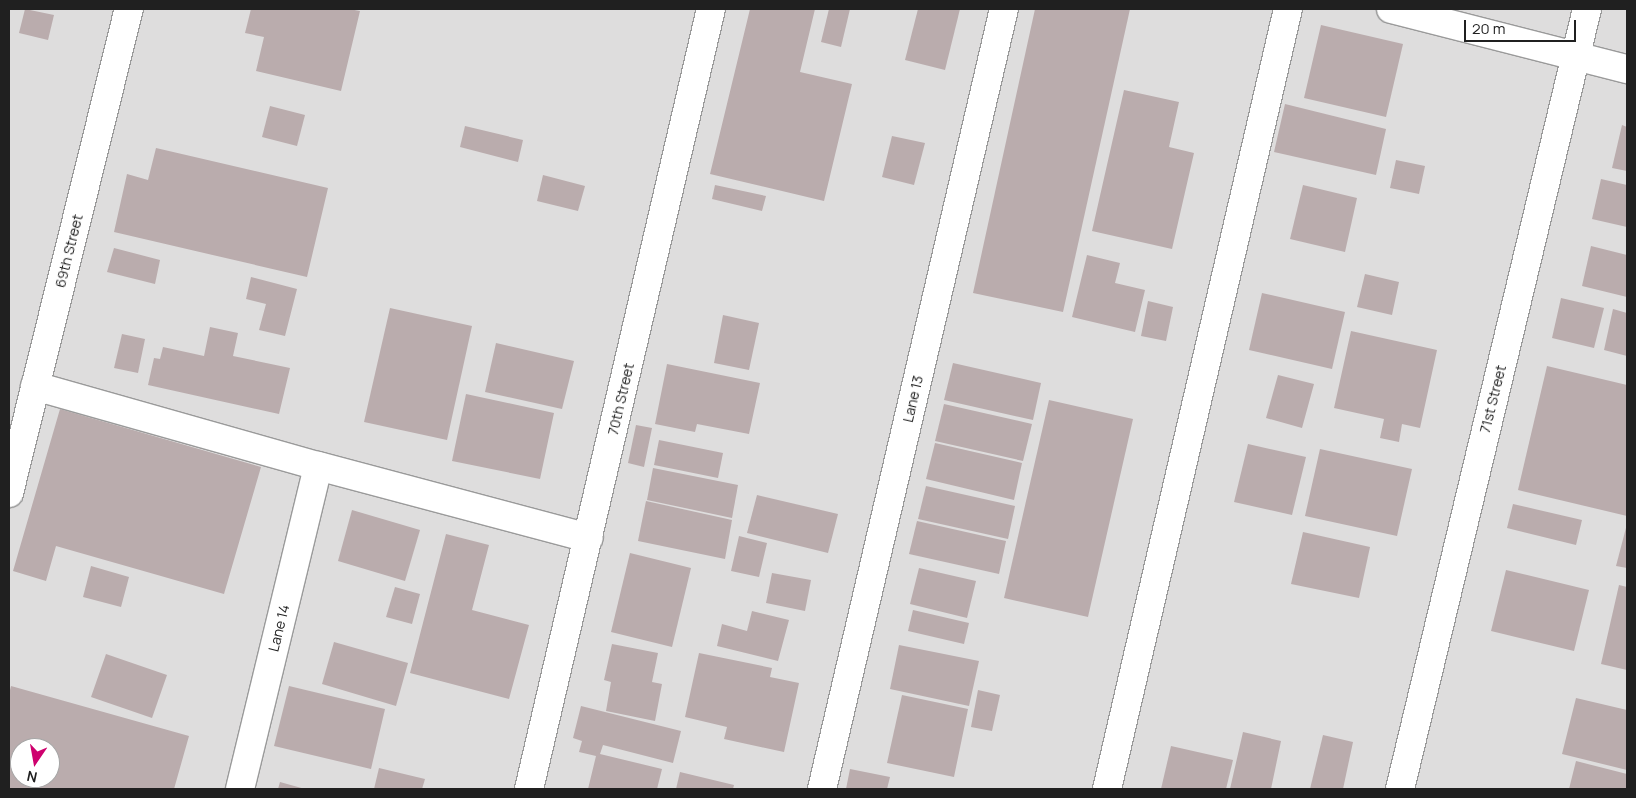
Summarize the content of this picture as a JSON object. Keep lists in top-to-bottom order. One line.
{"streets":{"street":["69th Street","70th Street","Lane 13","71st Street","Lane 14"]},"scale_bar":"20 m","north":"bottom"}
